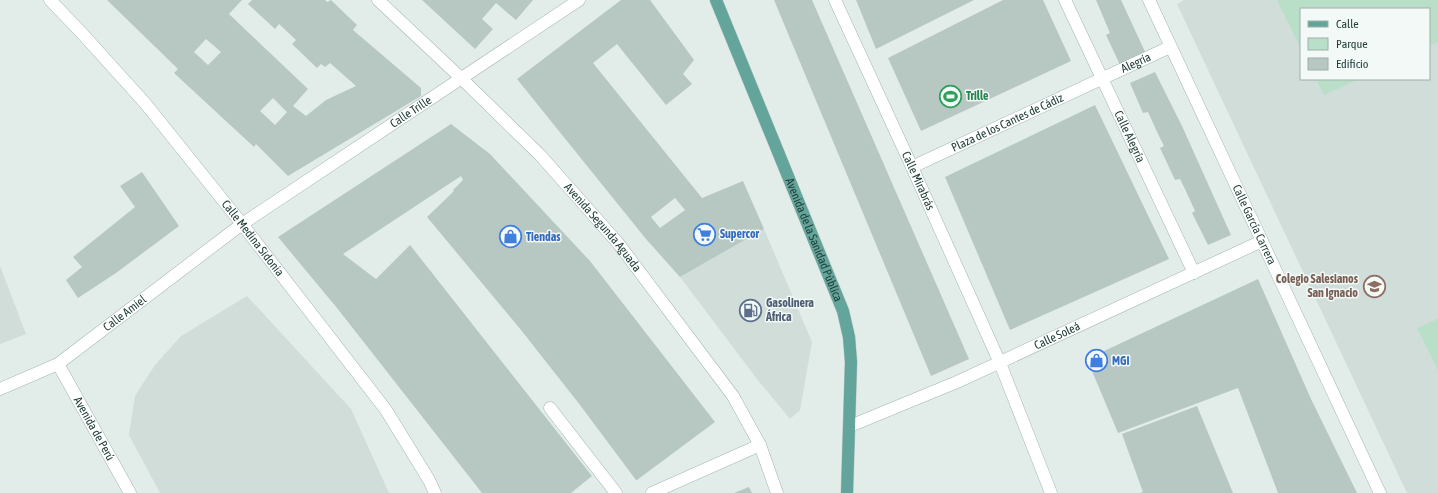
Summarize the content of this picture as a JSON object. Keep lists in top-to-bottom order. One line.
{"streets":{"main road":["Avenida de la Sanidad Pública"],"street":["Alegría","Calle Trille","Plaza de los Cantes de Cádiz","Calle Alegría","Calle Mirabrás","Calle García Carrera","Avenida Segunda Aguada","Calle Medina Sidonia","Calle Amiel","Calle Soleá","Avenida de Perú"]},"crossings":[["Alegría","Plaza de los Cantes de Cádiz"],["Alegría","Calle Alegría"],["Alegría","Calle García Carrera"],["Calle Trille","Avenida Segunda Aguada"],["Calle Trille","Calle Medina Sidonia"],["Calle Trille","Calle Amiel"],["Plaza de los Cantes de Cádiz","Calle Alegría"],["Plaza de los Cantes de Cádiz","Calle Mirabrás"],["Calle Alegría","Calle Soleá"],["Calle Mirabrás","Calle Soleá"],["Calle García Carrera","Calle Soleá"],["Calle Medina Sidonia","Calle Amiel"],["Avenida de la Sanidad Pública","Calle Soleá"],["Calle Amiel","Avenida de Perú"]],"places":{"sports":["Trille"],"supermarket":["Supercor"],"shop":["Tiendas","MGI"],"school or university":["Colegio Salesianos San Ignacio"],"fuel station":["Gasolinera África"]},"legend":["Calle","Parque","Edificio"]}
